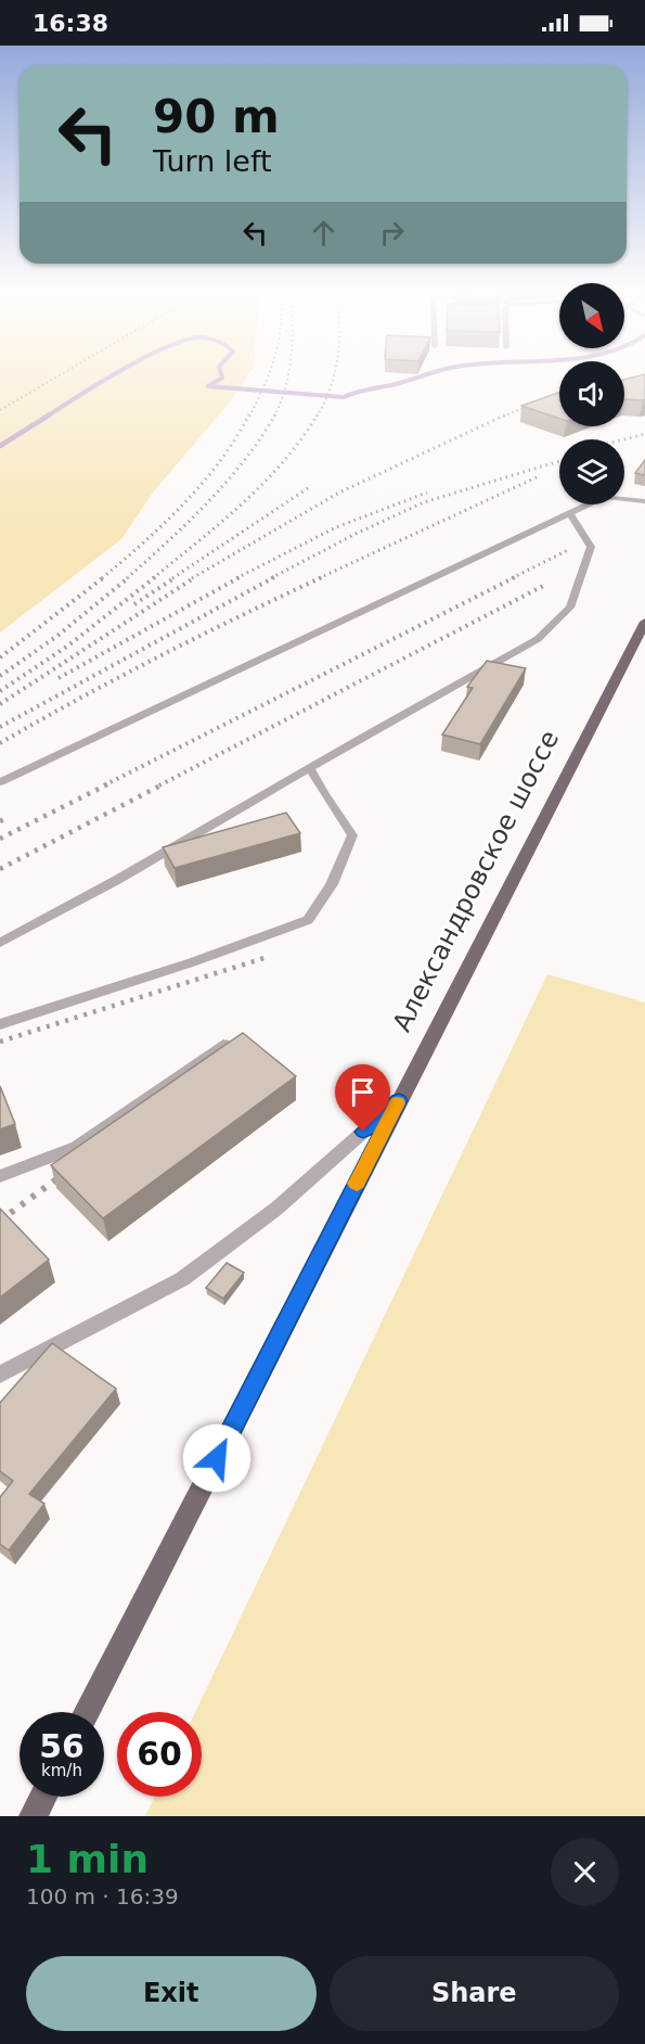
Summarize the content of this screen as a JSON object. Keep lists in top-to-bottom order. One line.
{"streets":{"main road":["Александровское шоссе"]},"north":"bottom right","page":{"status":"16:38","turn":["90 m","Turn left"],"speed":"56 km/h","limit":"60","heading":["1 min","100 m · 16:39"],"buttons":["Exit","Share"]}}
